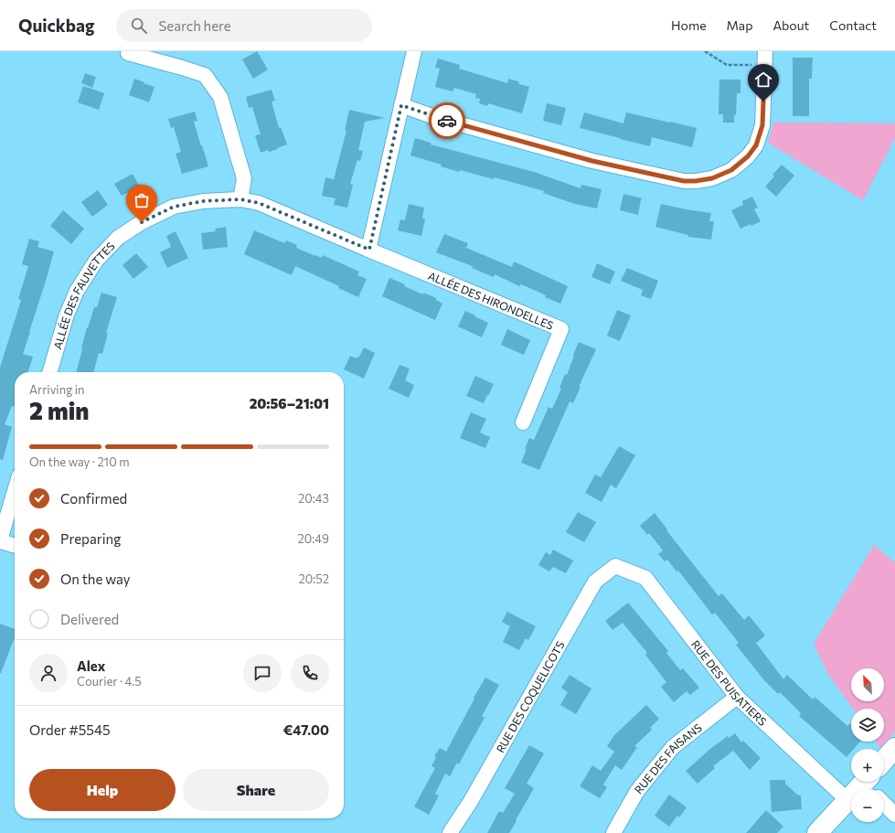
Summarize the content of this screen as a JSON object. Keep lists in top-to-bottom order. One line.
{"streets":{"street":["ALLÉE DES FAUVETTES","ALLÉE DES HIRONDELLES","RUE DES PUISATIERS","RUE DES COQUELICOTS","RUE DES FAISANS"]},"crossings":[["ALLÉE DES FAUVETTES","ALLÉE DES HIRONDELLES"],["RUE DES PUISATIERS","RUE DES COQUELICOTS"],["RUE DES PUISATIERS","RUE DES FAISANS"]],"north":"top left","page":{"header":"Quickbag","search":"Search here","nav":["Home","Map","About","Contact"],"heading":["2 min","Arriving in","20:56–21:01"],"panel":["Alex","Courier · 4.5","Order #5545","€47.00"],"bar":"On the way · 210 m","list":[["Confirmed","20:43"],["Preparing","20:49"],["On the way","20:52"],"Delivered"],"map_buttons":["+","−"],"buttons":["Help","Share"]}}
